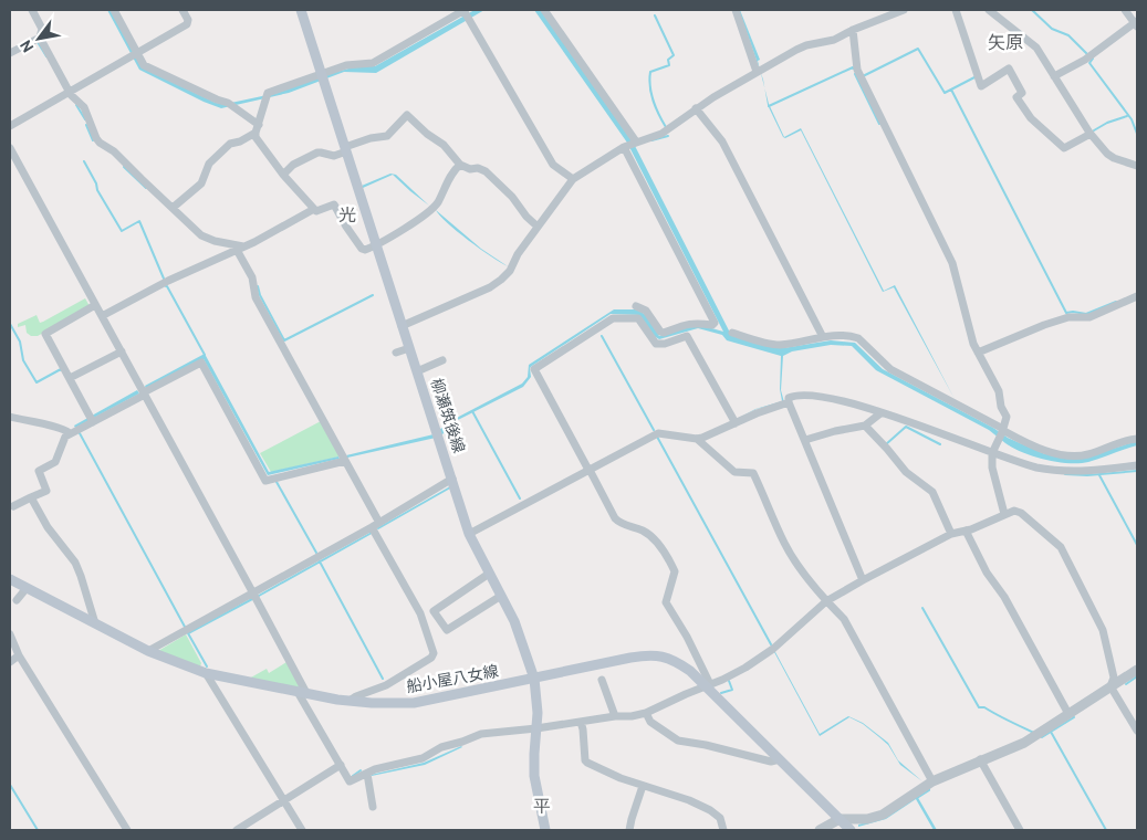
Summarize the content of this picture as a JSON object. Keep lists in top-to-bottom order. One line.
{"streets":{"main road":["柳瀬筑後線","船小屋八女線"]},"crossings":[["柳瀬筑後線","船小屋八女線"]],"districts":["矢原","光","平"],"north":"bottom left"}
